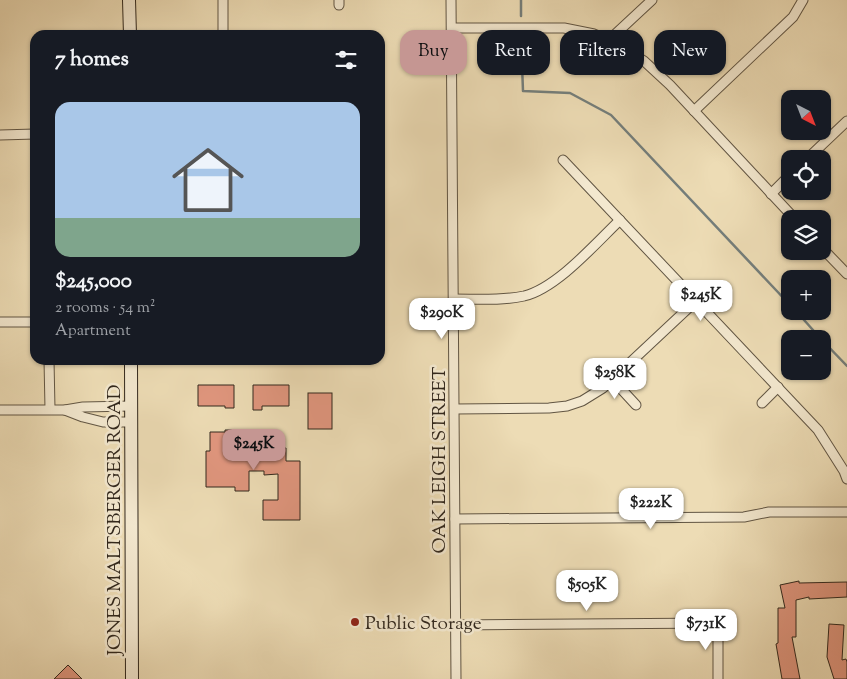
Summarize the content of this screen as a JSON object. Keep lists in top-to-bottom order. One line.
{"streets":{"main road":["JONES MALTSBERGER ROAD"],"street":["OAK LEIGH STREET"]},"places":["Public Storage"],"north":"bottom right","page":{"chip":["Buy","Rent","Filters","New"],"heading":"7 homes","map_buttons":["+","−"],"list":[{"name":"$245,000","note":"2 rooms · 54 m² · Apartment"}],"price":["$245K","$290K","$258K","$245K","$222K","$505K","$731K"]}}
